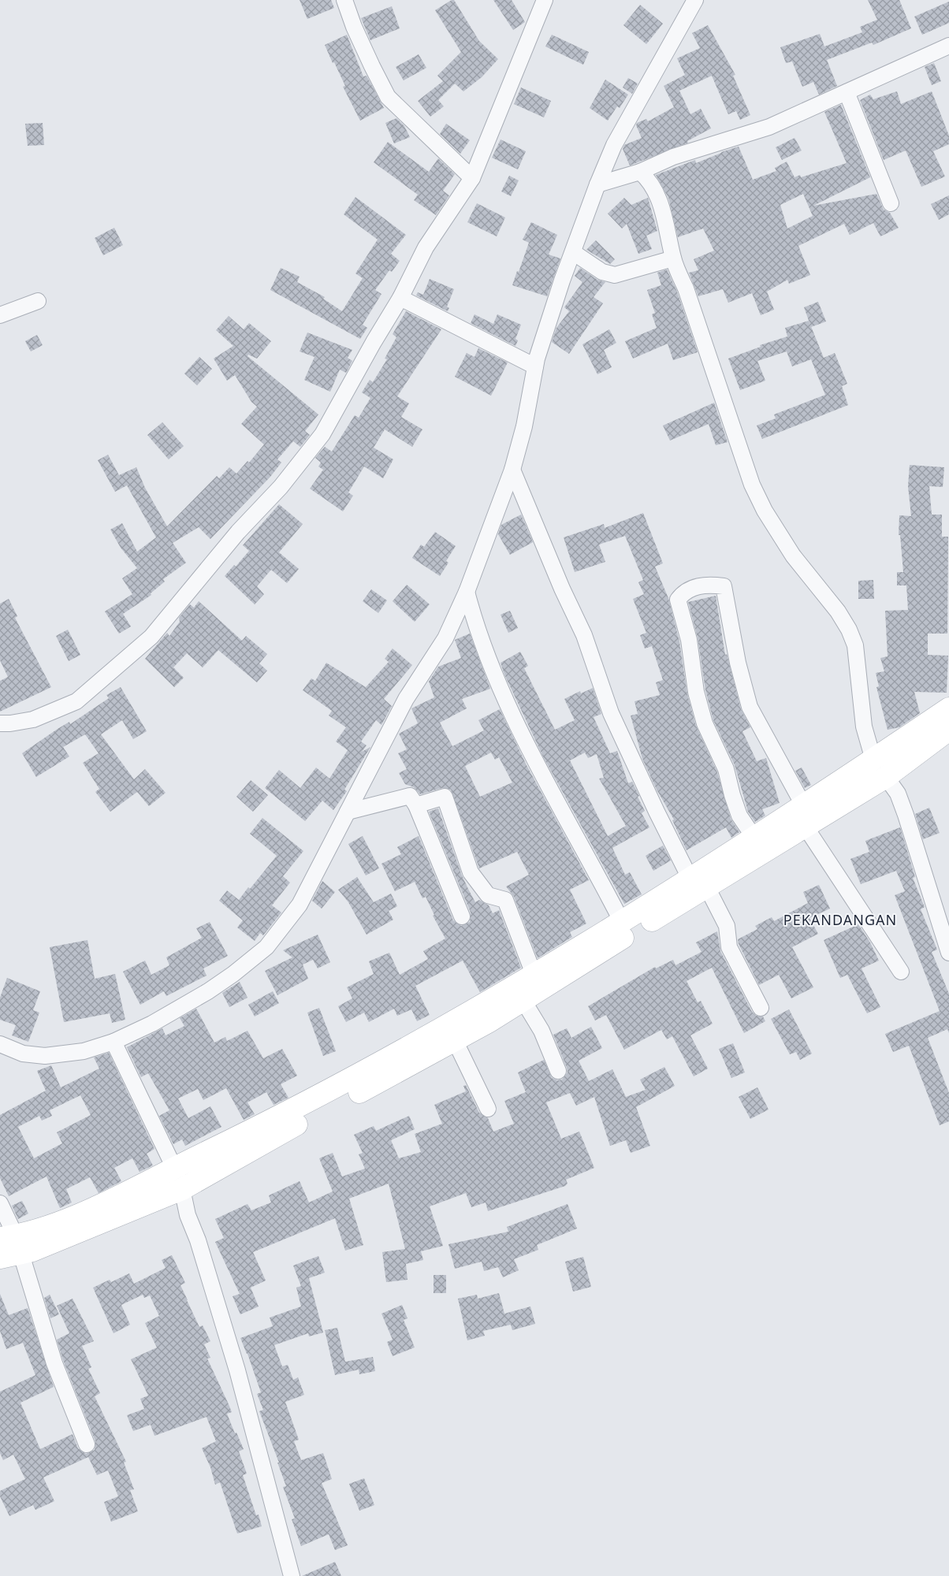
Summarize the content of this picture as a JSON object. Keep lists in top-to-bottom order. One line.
{"districts":["PEKANDANGAN"]}
